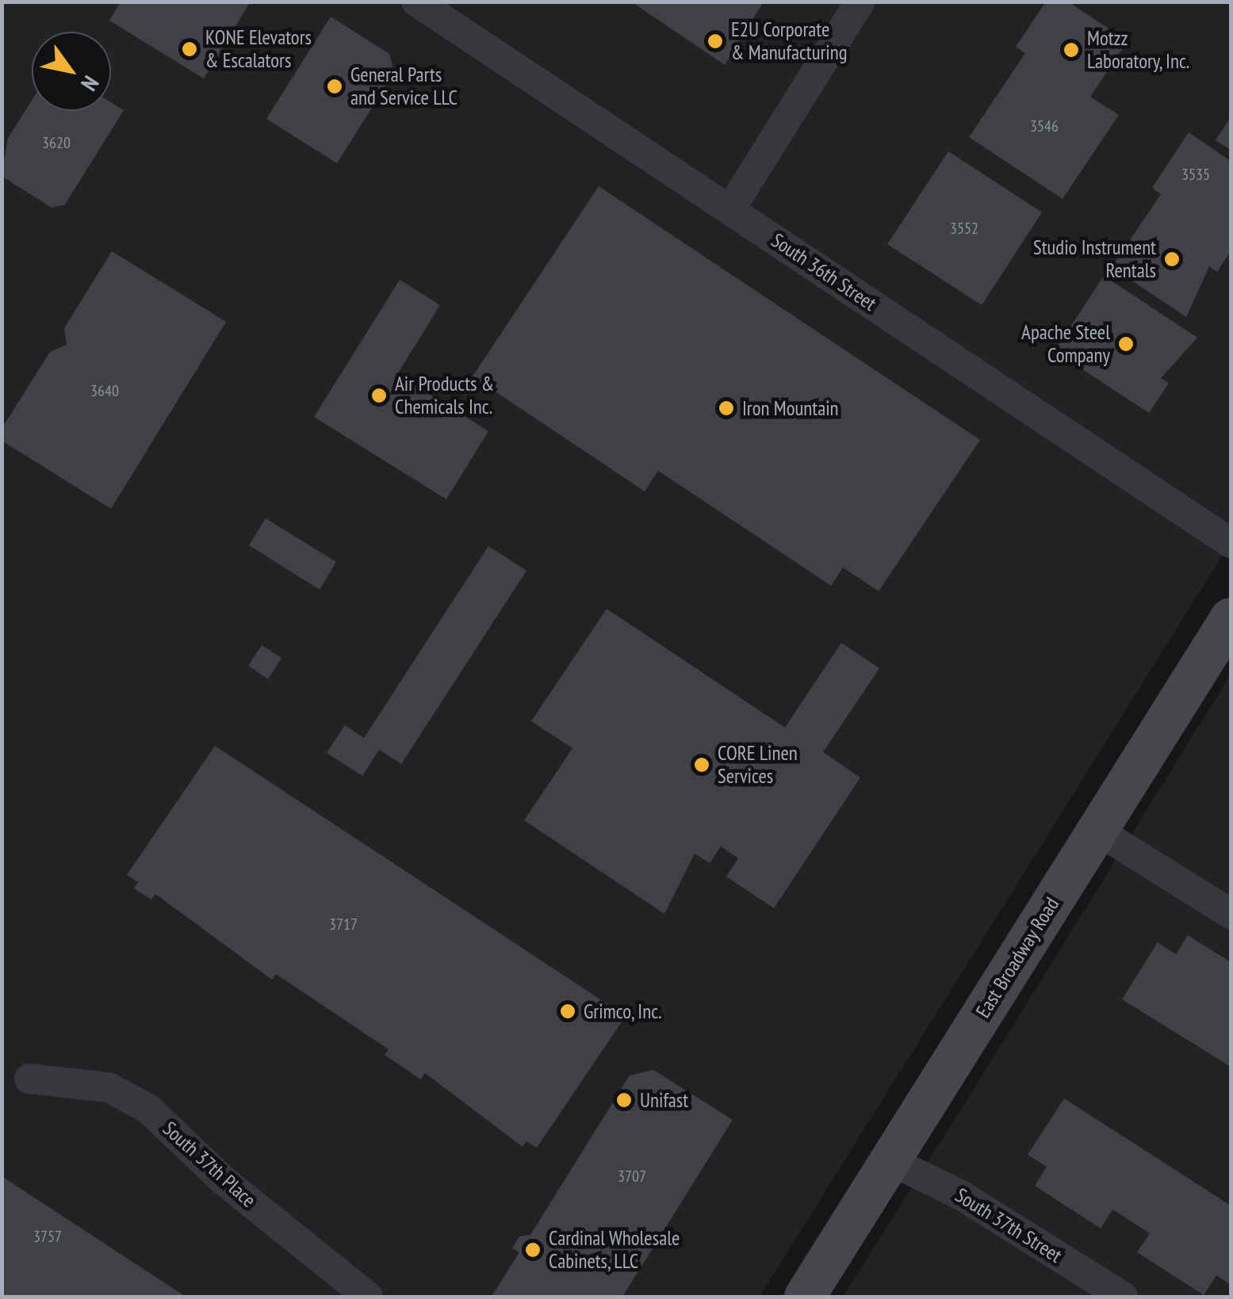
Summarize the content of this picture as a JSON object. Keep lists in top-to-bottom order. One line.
{"streets":{"main road":["East Broadway Road"],"street":["South 36th Street","South 37th Place","South 37th Street"]},"crossings":[["East Broadway Road","South 37th Street"]],"places":["E2U Corporate & Manufacturing","KONE Elevators & Escalators","Motzz Laboratory, Inc.","General Parts and Service LLC","Studio Instrument Rentals","Apache Steel Company","Air Products & Chemicals Inc.","Iron Mountain","CORE Linen Services","Grimco, Inc.","Unifast","Cardinal Wholesale Cabinets, LLC"],"house_numbers":["3546","3620","3535","3552","3640","3717","3707","3757"],"north":"bottom right"}
